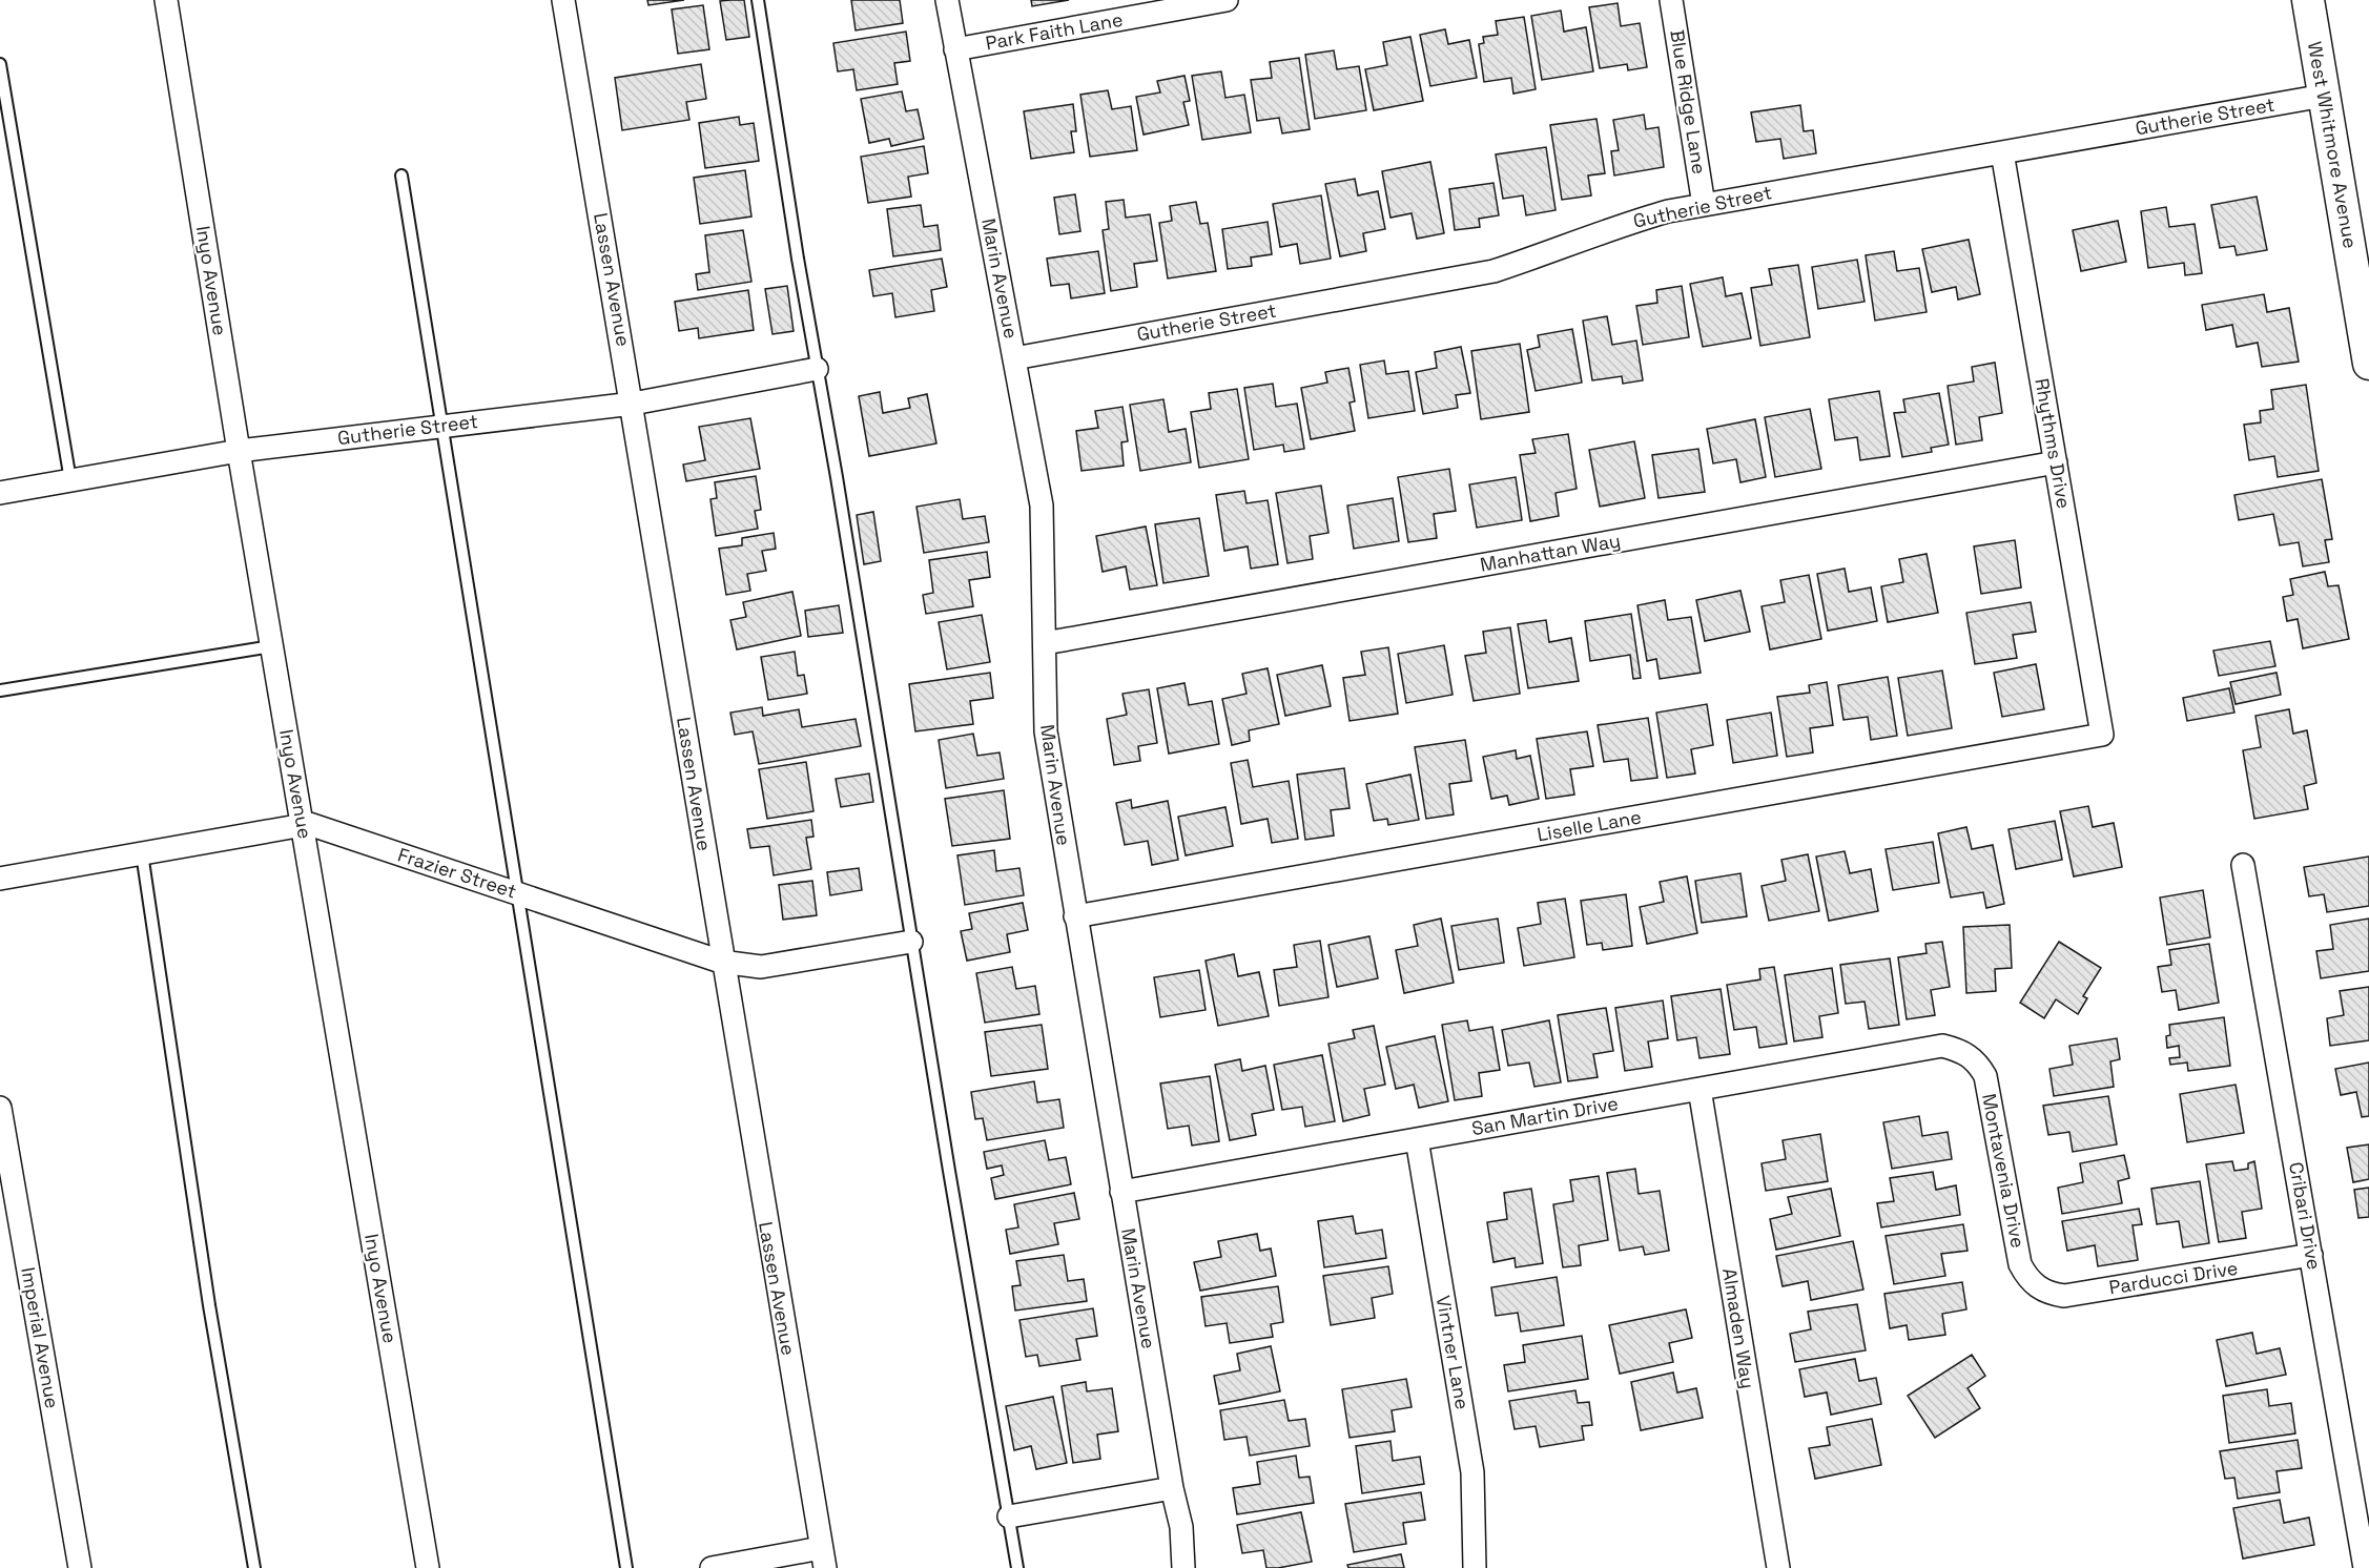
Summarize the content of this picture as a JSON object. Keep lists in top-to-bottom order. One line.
{"streets":{"main road":["West Whitmore Avenue"],"street":["Park Faith Lane","Blue Ridge Lane","Gutherie Street","Marin Avenue","Lassen Avenue","Inyo Avenue","Rhythms Drive","Manhattan Way","Liselle Lane","Frazier Street","San Martin Drive","Montavenia Drive","Cribari Drive","Parducci Drive","Almaden Way","Imperial Avenue","Vintner Lane"]},"crossings":[["Park Faith Lane","Marin Avenue"],["Blue Ridge Lane","Gutherie Street"],["Gutherie Street","West Whitmore Avenue"],["Gutherie Street","Marin Avenue"],["Gutherie Street","Lassen Avenue"],["Gutherie Street","Inyo Avenue"],["Gutherie Street","Rhythms Drive"],["Marin Avenue","Manhattan Way"],["Marin Avenue","Liselle Lane"],["Marin Avenue","San Martin Drive"],["Lassen Avenue","Frazier Street"],["Inyo Avenue","Frazier Street"],["Rhythms Drive","Manhattan Way"],["Rhythms Drive","Liselle Lane"],["San Martin Drive","Montavenia Drive"],["San Martin Drive","Almaden Way"],["San Martin Drive","Vintner Lane"],["Montavenia Drive","Parducci Drive"],["Cribari Drive","Parducci Drive"]]}
